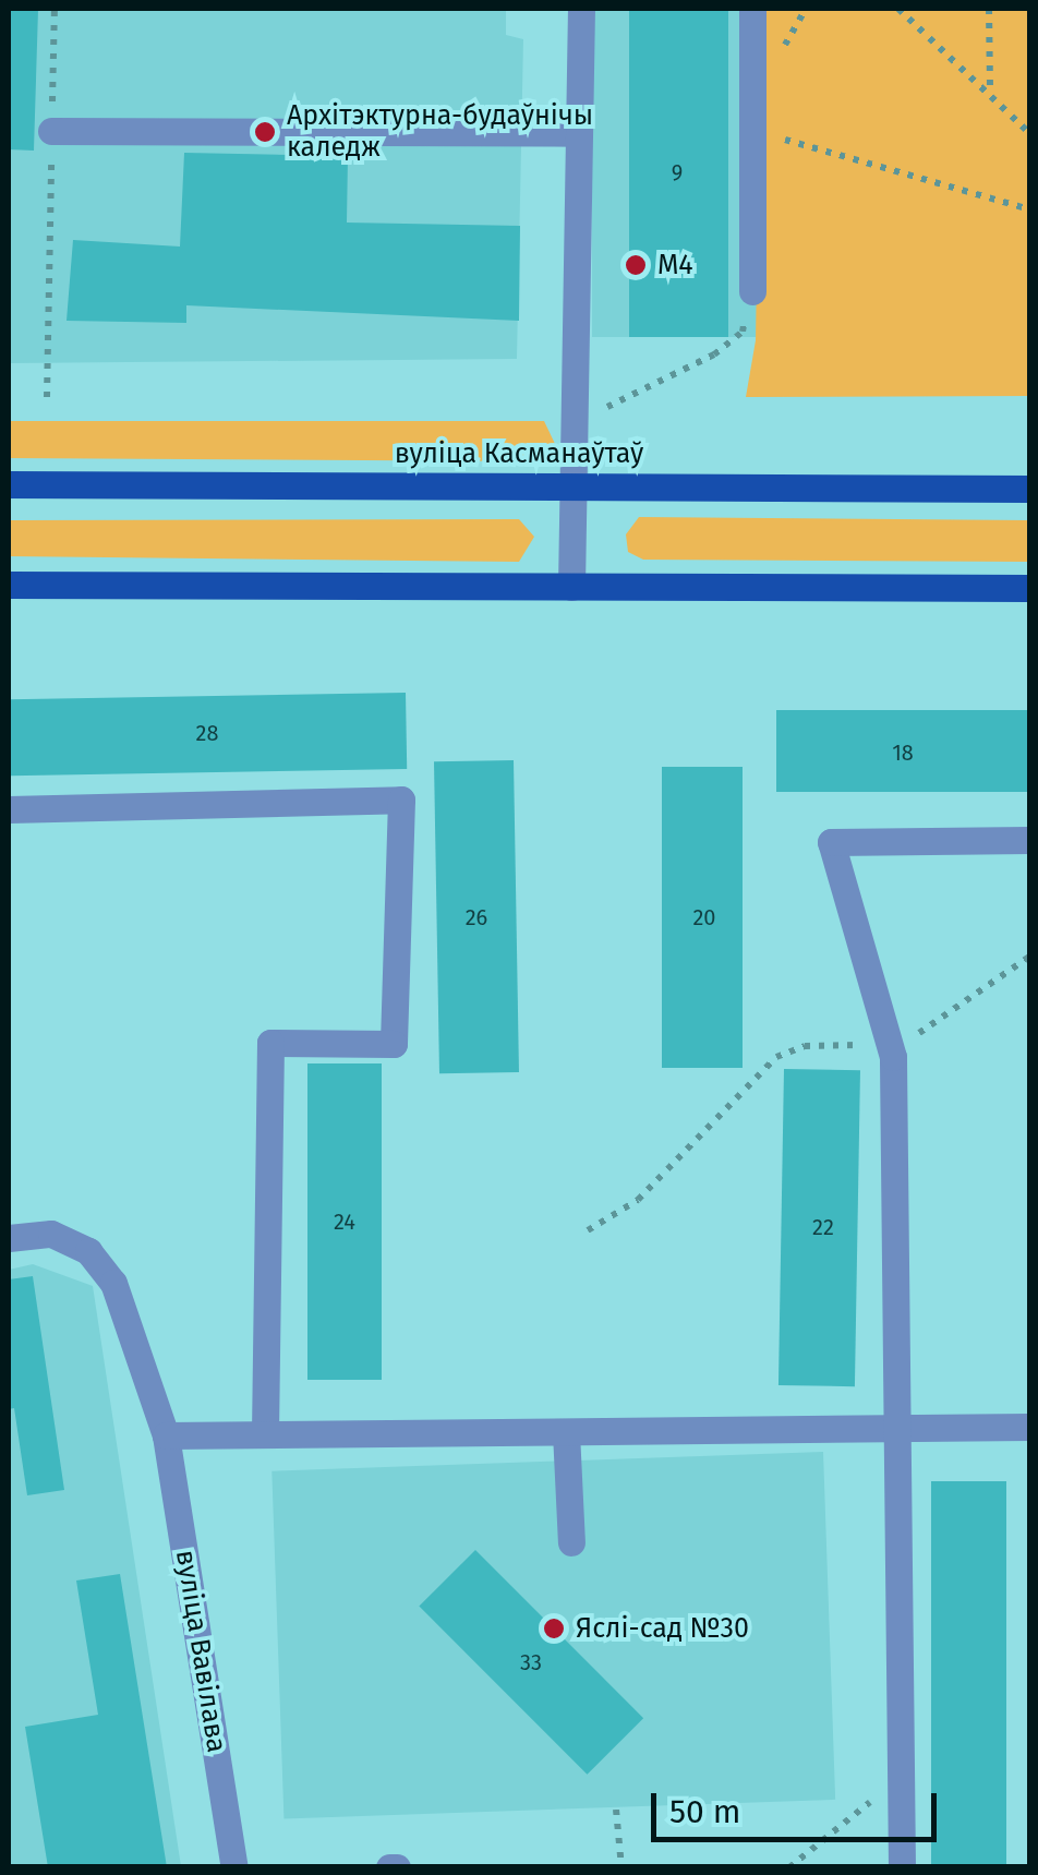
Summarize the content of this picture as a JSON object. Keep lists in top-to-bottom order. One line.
{"streets":{"main road":["вуліца Касманаўтаў"],"street":["вуліца Вавілава"]},"places":["Архітэктурна-будаўнічы каледж","M4","Яслі-сад №30"],"house_numbers":["9","28","18","26","20","24","22","33"],"scale_bar":"50 m"}
